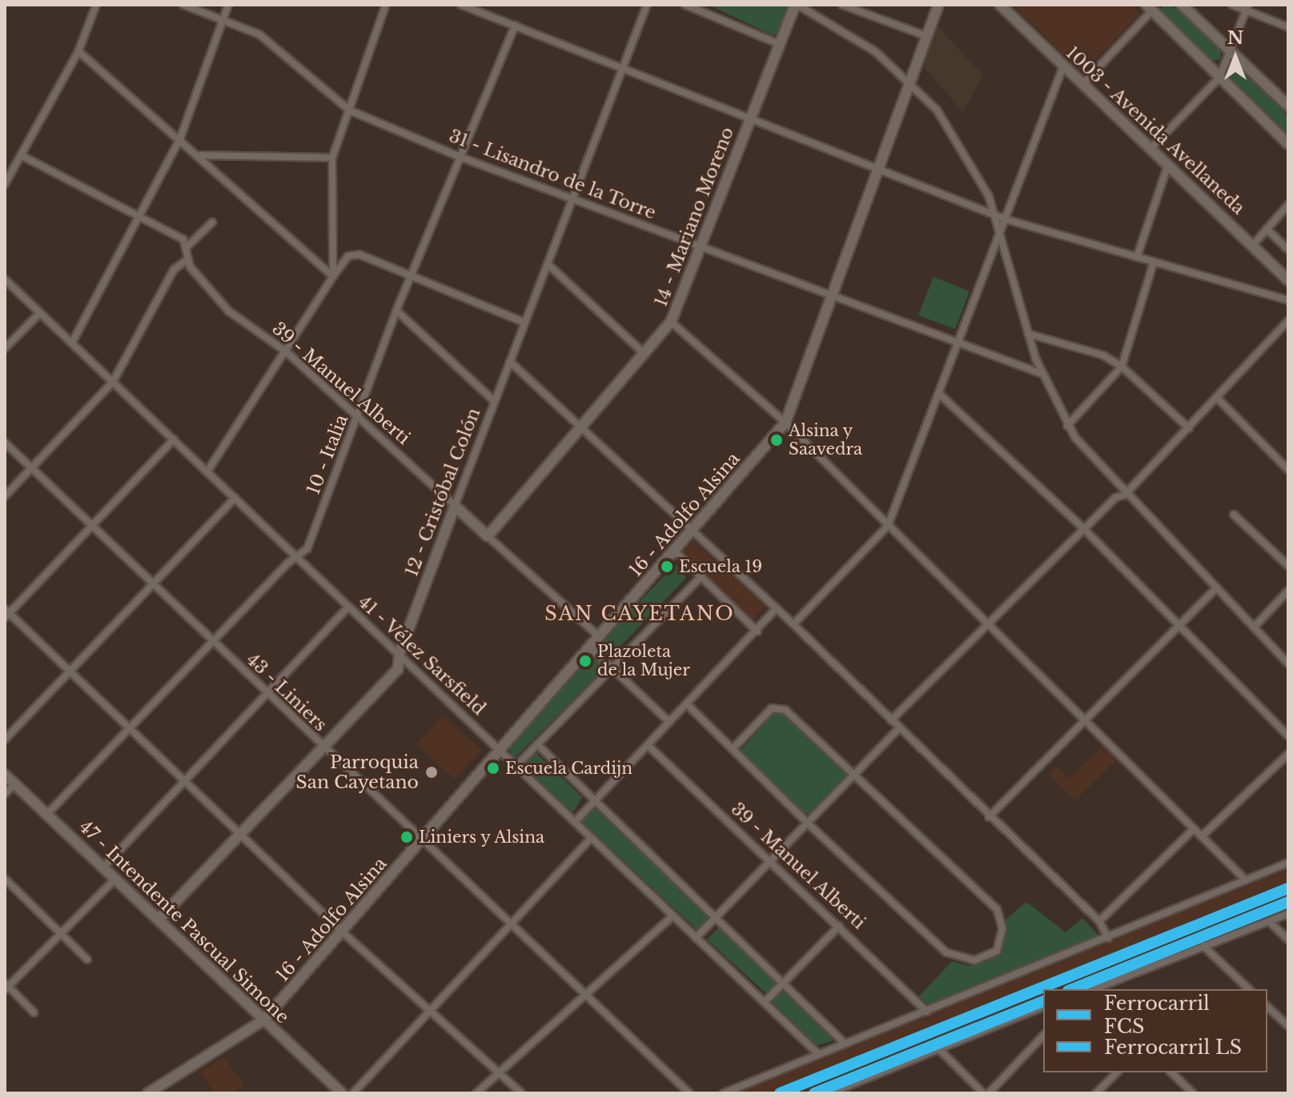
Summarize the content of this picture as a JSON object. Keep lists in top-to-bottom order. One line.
{"streets":{"street":["1003 - Avenida Avellaneda","31 - Lisandro de la Torre","14 - Mariano Moreno","39 - Manuel Alberti","10 - Italia","12 - Cristóbal Colón","16 - Adolfo Alsina","41 - Vélez Sarsfield","43 - Liniers","47 - Intendente Pascual Simone"]},"crossings":[["31 - Lisandro de la Torre","14 - Mariano Moreno"],["31 - Lisandro de la Torre","10 - Italia"],["31 - Lisandro de la Torre","12 - Cristóbal Colón"],["31 - Lisandro de la Torre","16 - Adolfo Alsina"],["14 - Mariano Moreno","39 - Manuel Alberti"],["39 - Manuel Alberti","10 - Italia"],["39 - Manuel Alberti","12 - Cristóbal Colón"],["39 - Manuel Alberti","16 - Adolfo Alsina"],["10 - Italia","41 - Vélez Sarsfield"],["10 - Italia","43 - Liniers"],["10 - Italia","47 - Intendente Pascual Simone"],["12 - Cristóbal Colón","41 - Vélez Sarsfield"],["12 - Cristóbal Colón","43 - Liniers"],["12 - Cristóbal Colón","47 - Intendente Pascual Simone"],["16 - Adolfo Alsina","41 - Vélez Sarsfield"],["16 - Adolfo Alsina","43 - Liniers"],["16 - Adolfo Alsina","47 - Intendente Pascual Simone"]],"districts":["SAN CAYETANO"],"places":["Alsina y Saavedra","Escuela 19","Plazoleta de la Mujer","Escuela Cardijn","Parroquia San Cayetano","Liniers y Alsina"],"lines":["rail line FCS","rail line LS"],"legend":["Ferrocarril FCS","Ferrocarril LS"],"north":"top"}
